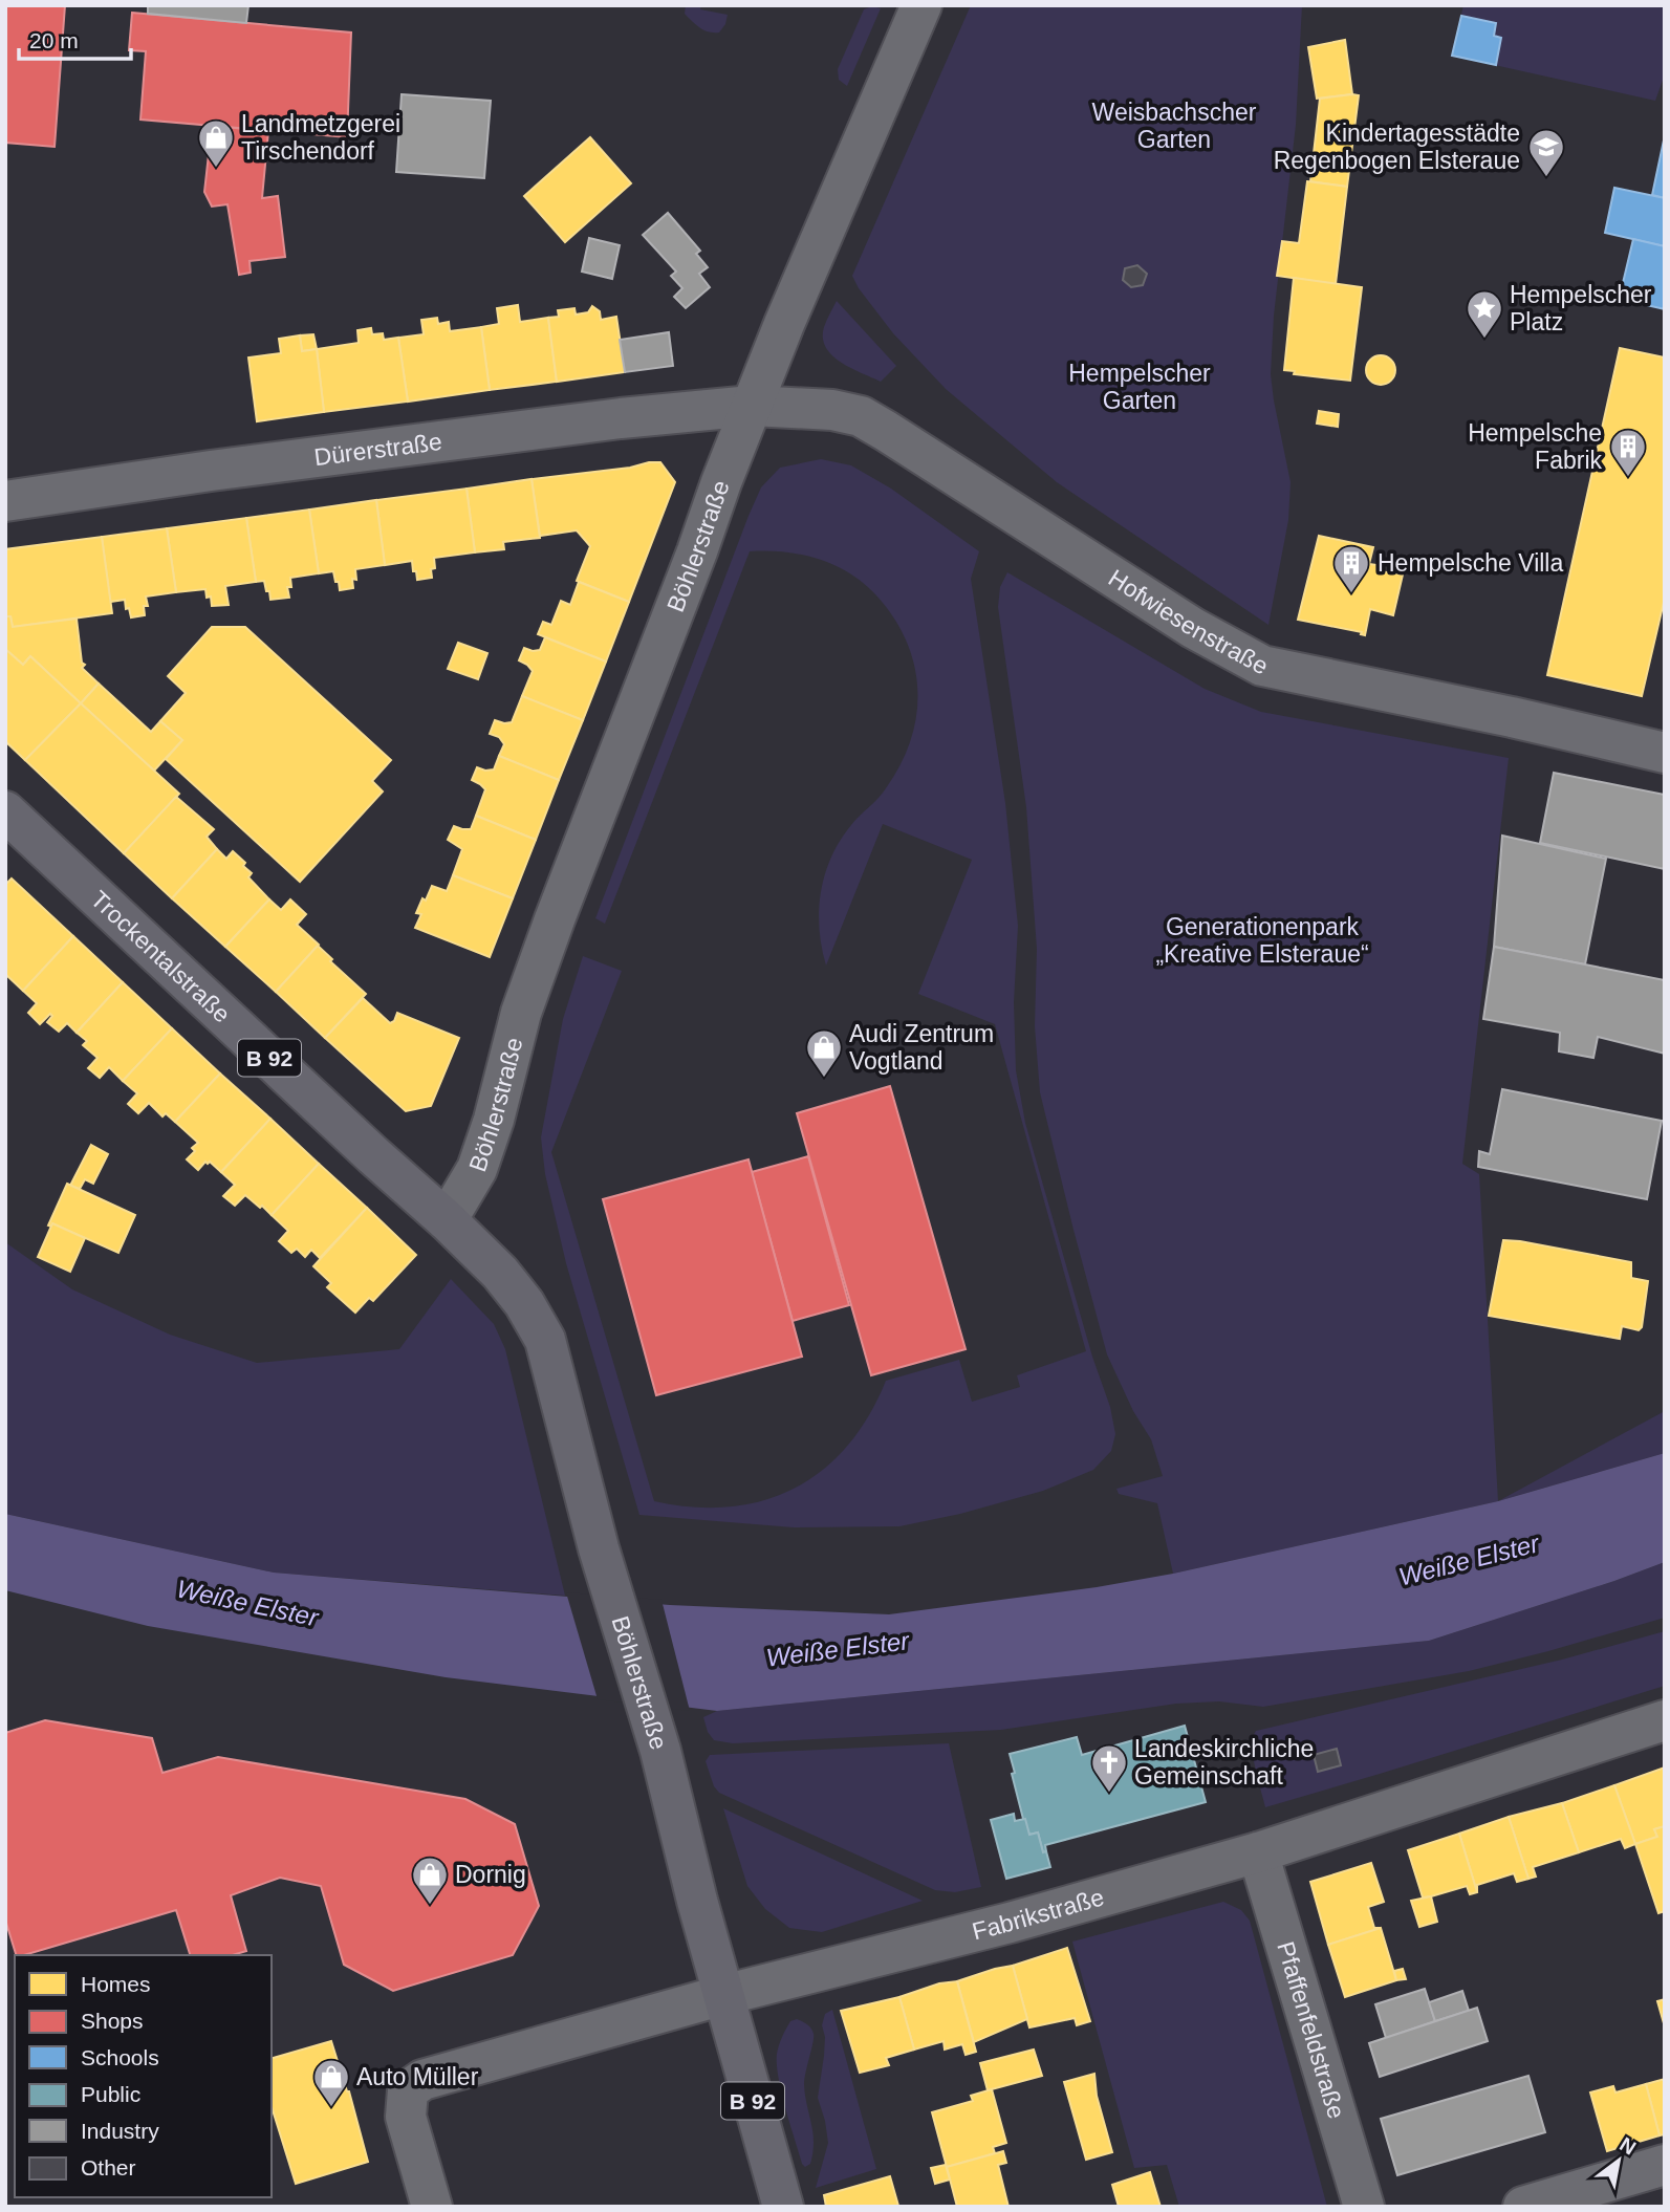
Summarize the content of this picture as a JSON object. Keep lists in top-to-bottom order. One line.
{"streets":{"main road":["Böhlerstraße","Trockentalstraße","B 92"],"street":["Dürerstraße","Hofwiesenstraße","Fabrikstraße","Pfaffenfeldstraße"]},"crossings":[["Dürerstraße","Böhlerstraße"],["Dürerstraße","Hofwiesenstraße"],["Böhlerstraße","Hofwiesenstraße"],["Böhlerstraße","Trockentalstraße"],["Böhlerstraße","Fabrikstraße"],["Fabrikstraße","Pfaffenfeldstraße"]],"water":["Weiße Elster"],"parks":["Weisbachscher Garten","Hempelscher Garten","Generationenpark „Kreative Elsteraue“"],"places":{"shop":["Landmetzgerei Tirschendorf","Audi Zentrum Vogtland","Dornig","Auto Müller"],"school or university":["Kindertagesstädte Regenbogen Elsteraue"],"place":["Hempelscher Platz"],"building":["Hempelsche Fabrik","Hempelsche Villa"],"church":["Landeskirchliche Gemeinschaft"]},"legend":["Homes","Shops","Schools","Public","Industry","Other"],"scale_bar":"20 m","north":"top right"}
